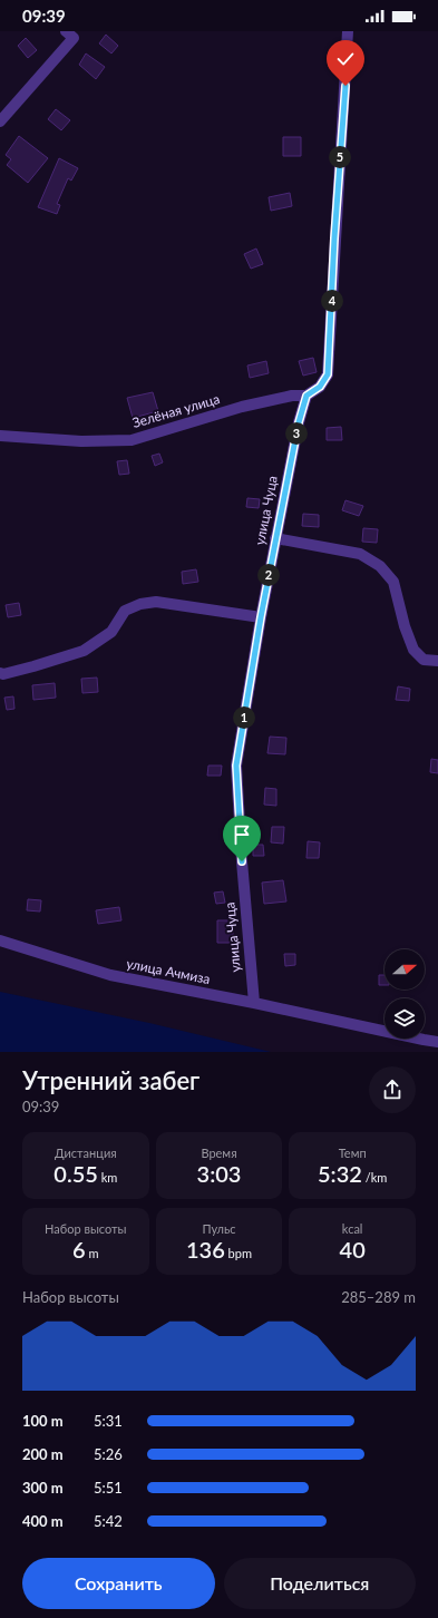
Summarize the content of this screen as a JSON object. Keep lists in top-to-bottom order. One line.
{"streets":{"street":["Зелёная улица","улица Чуца","улица Ачмиза"]},"crossings":[["Зелёная улица","улица Чуца"],["улица Чуца","улица Ачмиза"]],"north":"right","page":{"status":"09:39","pins":["5","4","3","2","1"],"heading":["Утренний забег","09:39"],"stats":[["Дистанция","0.55 km"],["Время","3:03"],["Темп","5:32 /km"],["Набор высоты","6 m"],["Пульс","136 bpm"],["kcal","40"]],"chart":["Набор высоты","285–289 m"],"list":[{"name":"100 m","note":"5:31"},{"name":"200 m","note":"5:26"},{"name":"300 m","note":"5:51"},{"name":"400 m","note":"5:42"}],"buttons":["Сохранить","Поделиться"]}}
